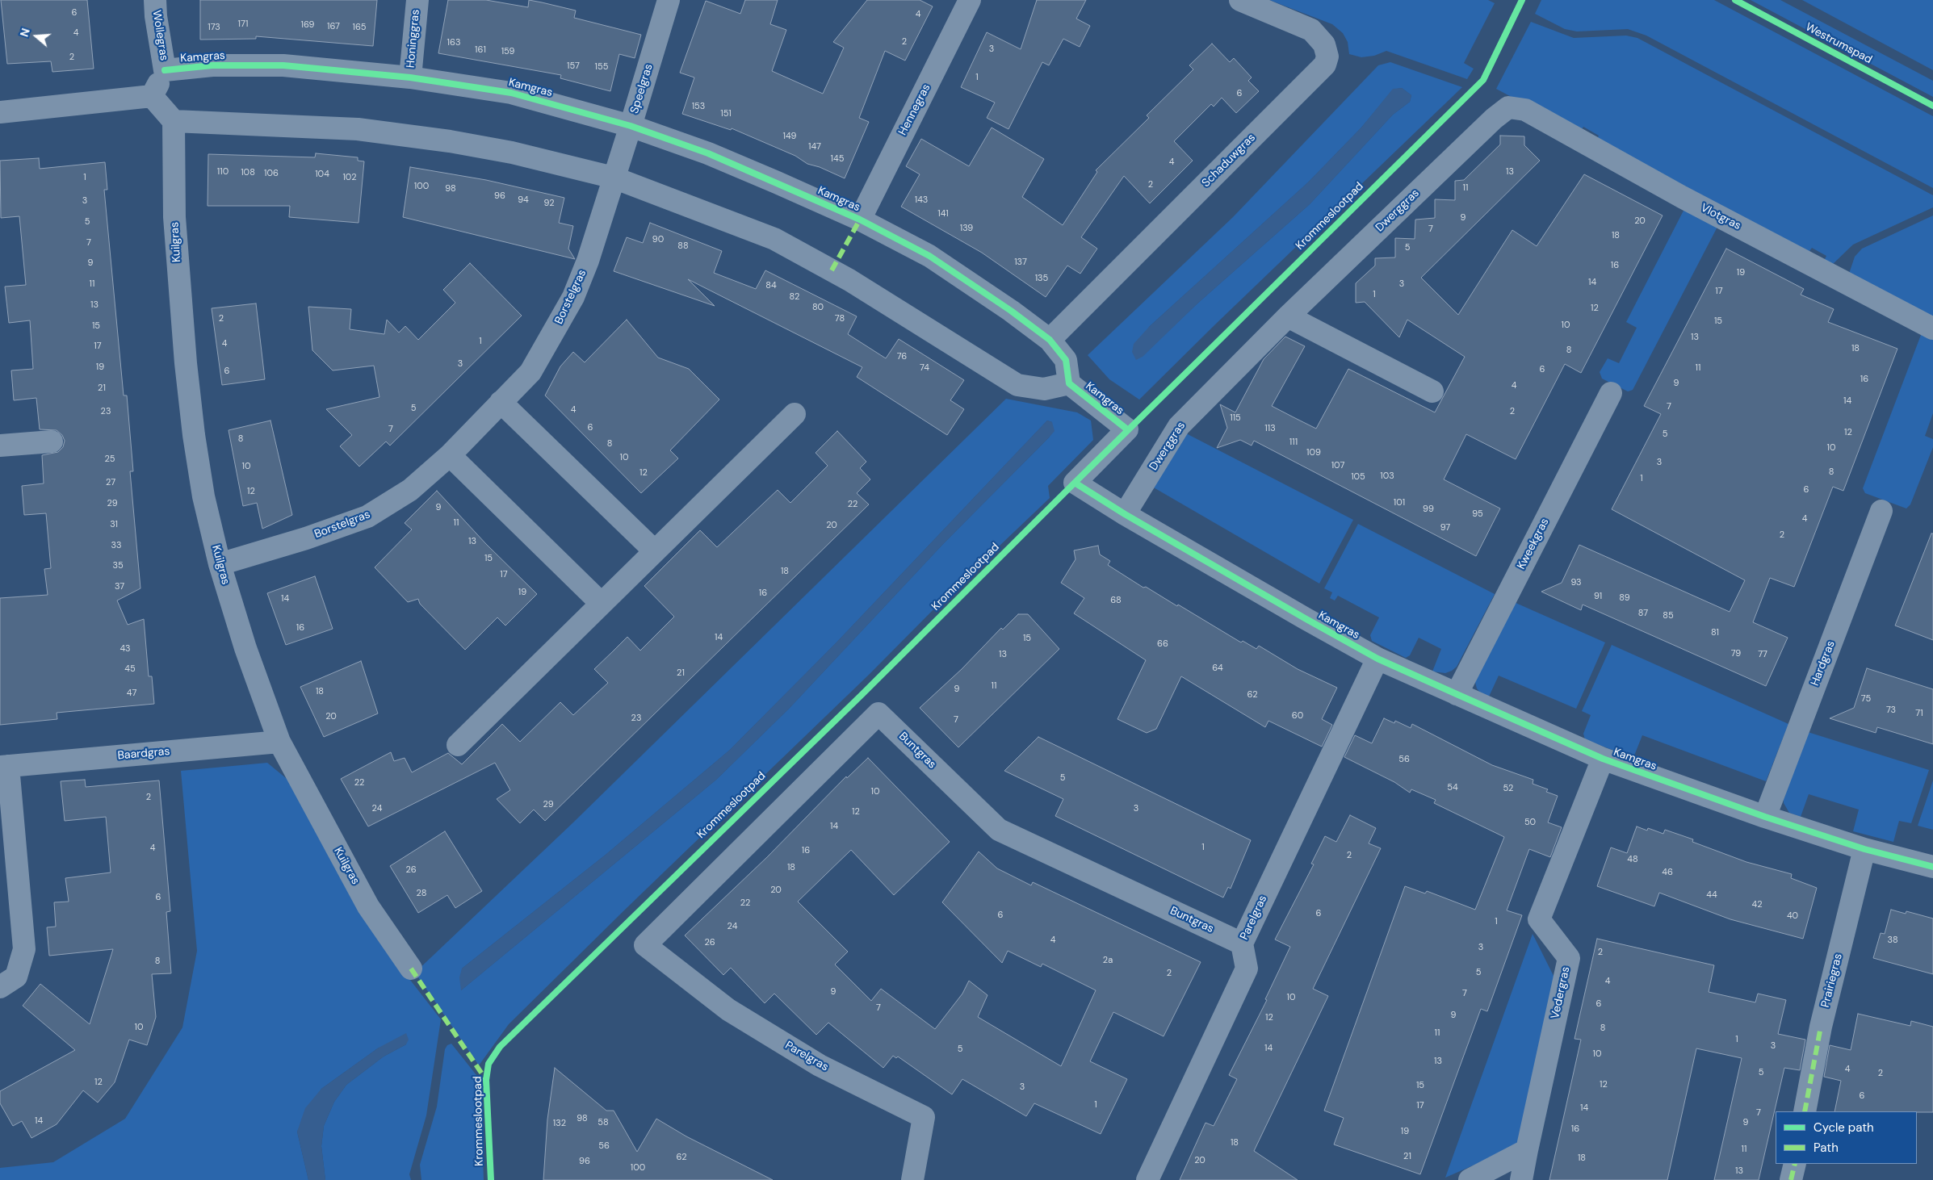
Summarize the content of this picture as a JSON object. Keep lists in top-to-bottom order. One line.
{"streets":{"street":["Wollegras","Honinggras","Kamgras","Speelgras","Hennegras","Schaduwgras","Dwerggras","Vlotgras","Kuilgras","Borstelgras","Kweekgras","Hardgras","Buntgras","Baardgras","Parelgras","Prairiegras","Vedergras"],"cycle path":["Westrumspad","Krommeslootpad"]},"crossings":[["Wollegras","Kamgras"],["Honinggras","Kamgras"],["Kamgras","Speelgras"],["Kamgras","Hennegras"],["Kamgras","Schaduwgras"],["Kamgras","Dwerggras"],["Kamgras","Kuilgras"],["Kamgras","Borstelgras"],["Kamgras","Kweekgras"],["Kamgras","Hardgras"],["Kamgras","Parelgras"],["Kamgras","Prairiegras"],["Kamgras","Vedergras"],["Speelgras","Borstelgras"],["Dwerggras","Vlotgras"],["Kuilgras","Borstelgras"],["Kuilgras","Baardgras"],["Buntgras","Parelgras"]],"house_numbers":["6","4","171","169","167","173","165","4","2","163","3","161","159","2","157","155","1","6","153","151","149","147","145","4","110","13","108","106","104","1","102","2","100","11","98","96","94","143","3","92","141","9","20","5","139","7","18","90","7","88","5","137","9","16","19","135","14","11","3","84","17","1","82","13","80","12","2","78","15","10","15","13","1","4","17","18","8","76","3","19","74","11","6","6","16","9","4","21","14","7","5","4","23","2","115","6","113","7","12","5","8","111","8","10","109","10","25","3","107","10","8","12","103","105","1","27","6","12","101","29","22","9","99","95","4","11","31","20","97","2","13","33","15","35","18","17","93","37","19","16","91","89","14","68","87","85","16","81","14","15","66","43","79","13","77","64","45","21","11","9","18","47","62","75","73","71","60","20","23","7","56","5","22","54","52","10","2","29","24","3","12","50","14","1","4","16","2","48","18","26","46","20","28","44","6","22","42","6","6","40","1","24","4","38","26","3","2","2a","8","5","2","4","9","7","10","6","7","9","12","10","8","11","1","3","14","5","10","13","4","5","2","12","12","15","3","6","1","17","14","7","98","14","58","9","132","16","19","18","56","11","21","62","18","20","96","100","13"],"legend":["Cycle path","Path"],"north":"left"}
